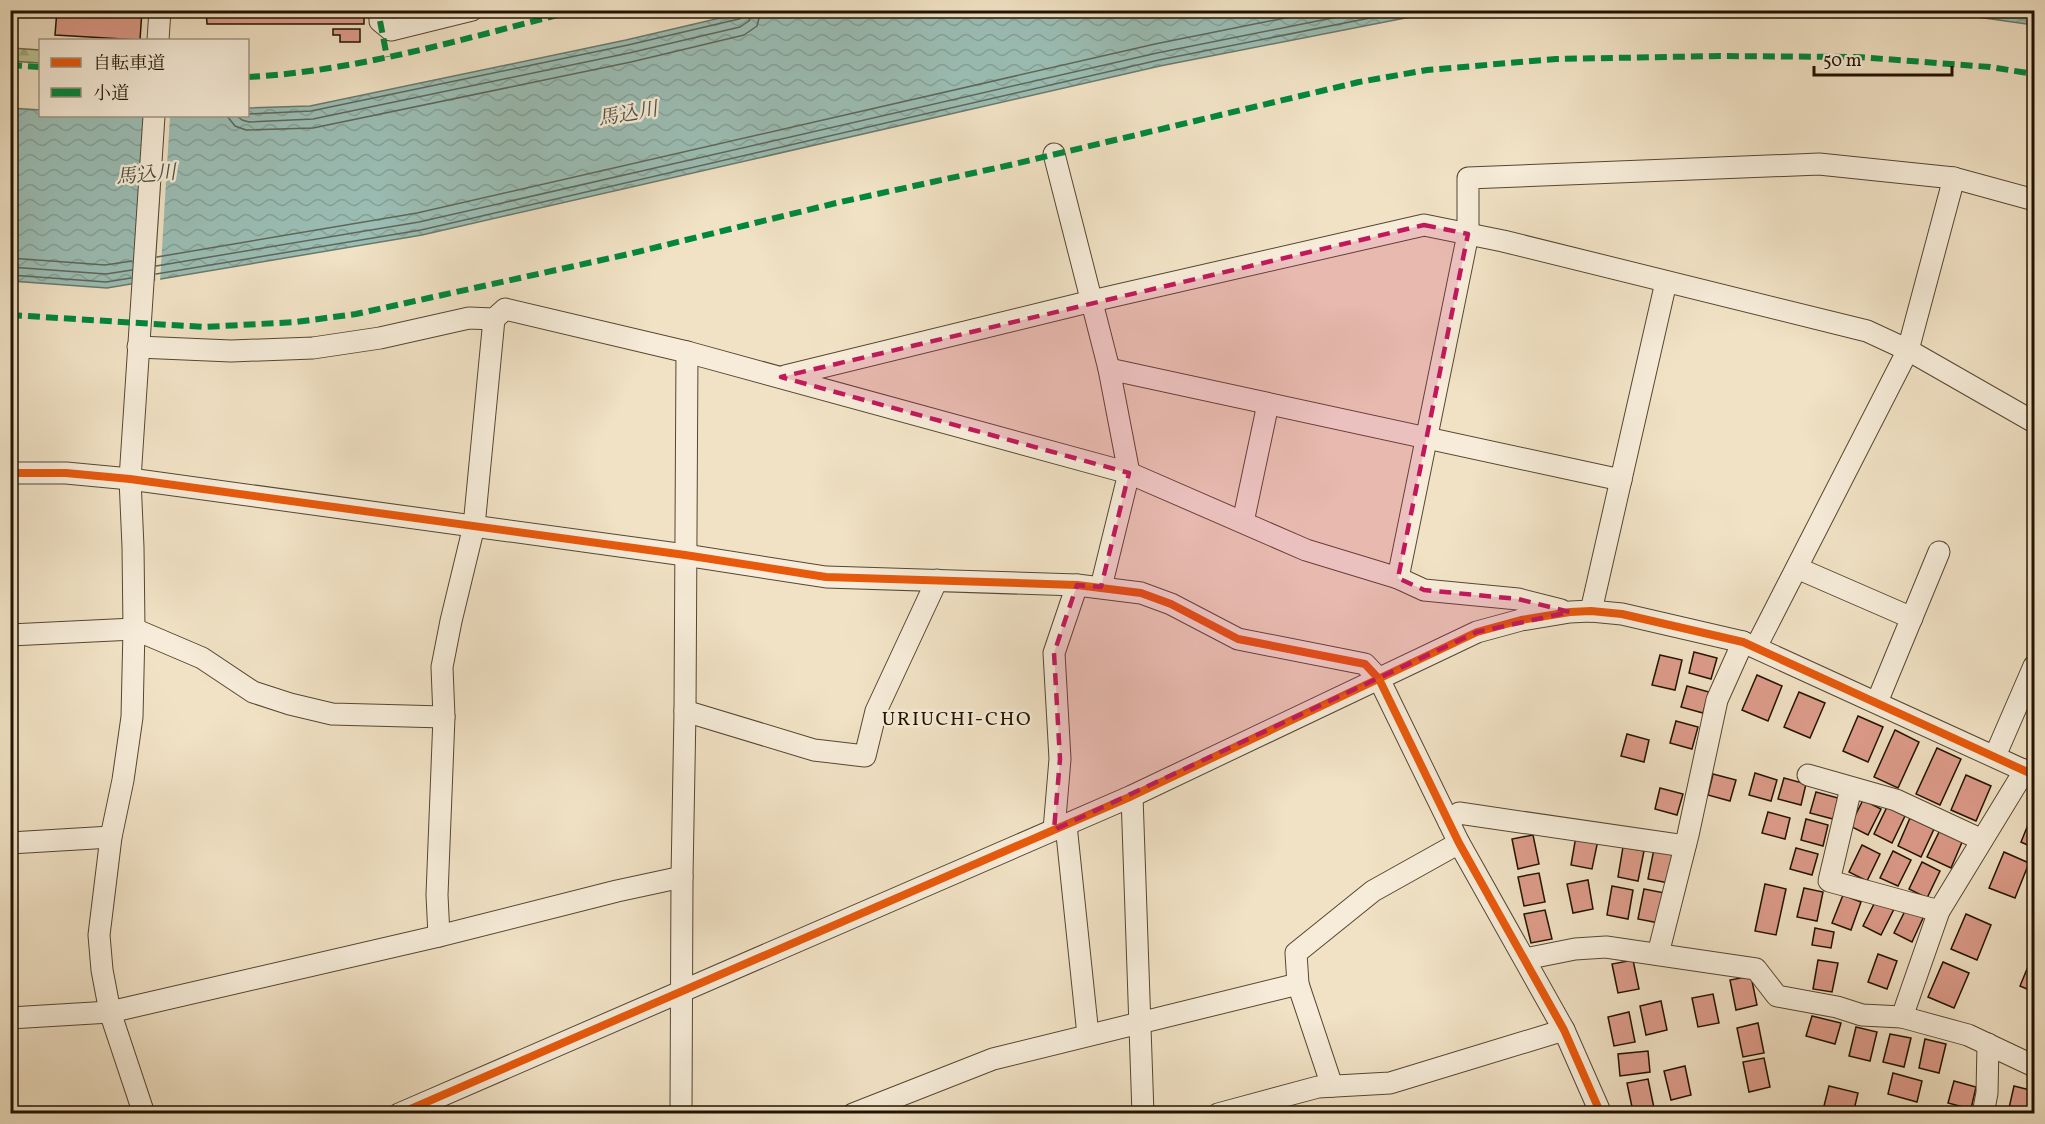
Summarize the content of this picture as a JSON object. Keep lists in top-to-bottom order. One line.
{"districts":["URIUCHI-CHO"],"water":["馬込川"],"legend":["自転車道","小道"],"scale_bar":"50 m"}
